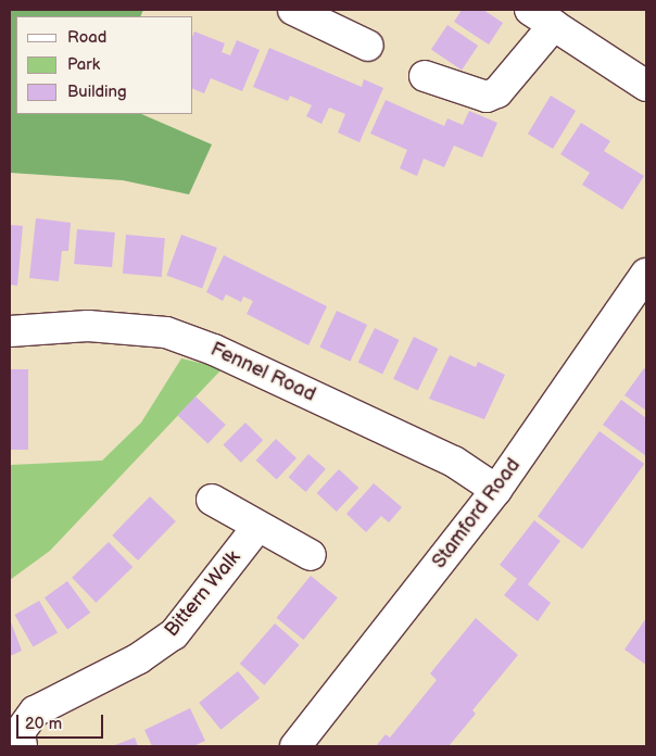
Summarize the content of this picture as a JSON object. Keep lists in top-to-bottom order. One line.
{"streets":{"street":["Fennel Road","Stamford Road","Bittern Walk"]},"crossings":[["Fennel Road","Stamford Road"]],"legend":["Road","Park","Building"],"scale_bar":"20 m"}
